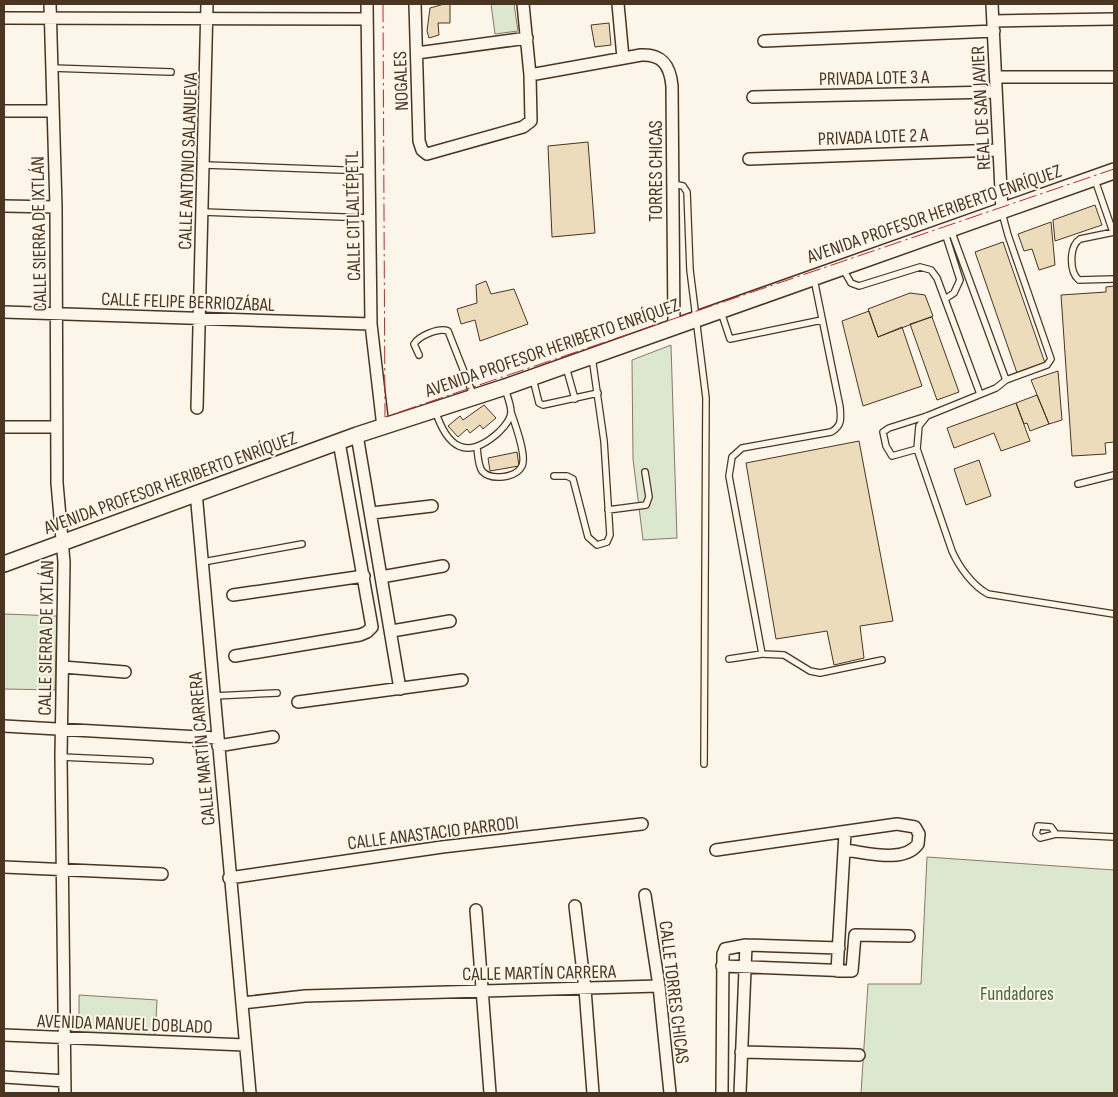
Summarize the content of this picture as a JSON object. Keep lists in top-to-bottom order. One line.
{"streets":{"main road":["AVENIDA PROFESOR HERIBERTO ENRÍQUEZ"],"street":["PRIVADA LOTE 3 A","NOGALES","REAL DE SAN JAVIER","PRIVADA LOTE 2 A","CALLE ANTONIO SALANUEVA","TORRES CHICAS","CALLE CITLALTÉPETL","CALLE SIERRA DE IXTLÁN","CALLE FELIPE BERRIOZÁBAL","CALLE MARTÍN CARRERA","CALLE ANASTACIO PARRODI","CALLE TORRES CHICAS","AVENIDA MANUEL DOBLADO"]},"crossings":[["PRIVADA LOTE 3 A","REAL DE SAN JAVIER"],["REAL DE SAN JAVIER","PRIVADA LOTE 2 A"],["REAL DE SAN JAVIER","AVENIDA PROFESOR HERIBERTO ENRÍQUEZ"],["CALLE ANTONIO SALANUEVA","CALLE FELIPE BERRIOZÁBAL"],["TORRES CHICAS","AVENIDA PROFESOR HERIBERTO ENRÍQUEZ"],["AVENIDA PROFESOR HERIBERTO ENRÍQUEZ","CALLE CITLALTÉPETL"],["AVENIDA PROFESOR HERIBERTO ENRÍQUEZ","CALLE SIERRA DE IXTLÁN"],["AVENIDA PROFESOR HERIBERTO ENRÍQUEZ","CALLE MARTÍN CARRERA"],["CALLE CITLALTÉPETL","CALLE FELIPE BERRIOZÁBAL"],["CALLE SIERRA DE IXTLÁN","CALLE FELIPE BERRIOZÁBAL"],["CALLE SIERRA DE IXTLÁN","AVENIDA MANUEL DOBLADO"],["CALLE MARTÍN CARRERA","CALLE ANASTACIO PARRODI"],["CALLE MARTÍN CARRERA","CALLE TORRES CHICAS"],["CALLE MARTÍN CARRERA","AVENIDA MANUEL DOBLADO"]],"parks":["Fundadores"]}
